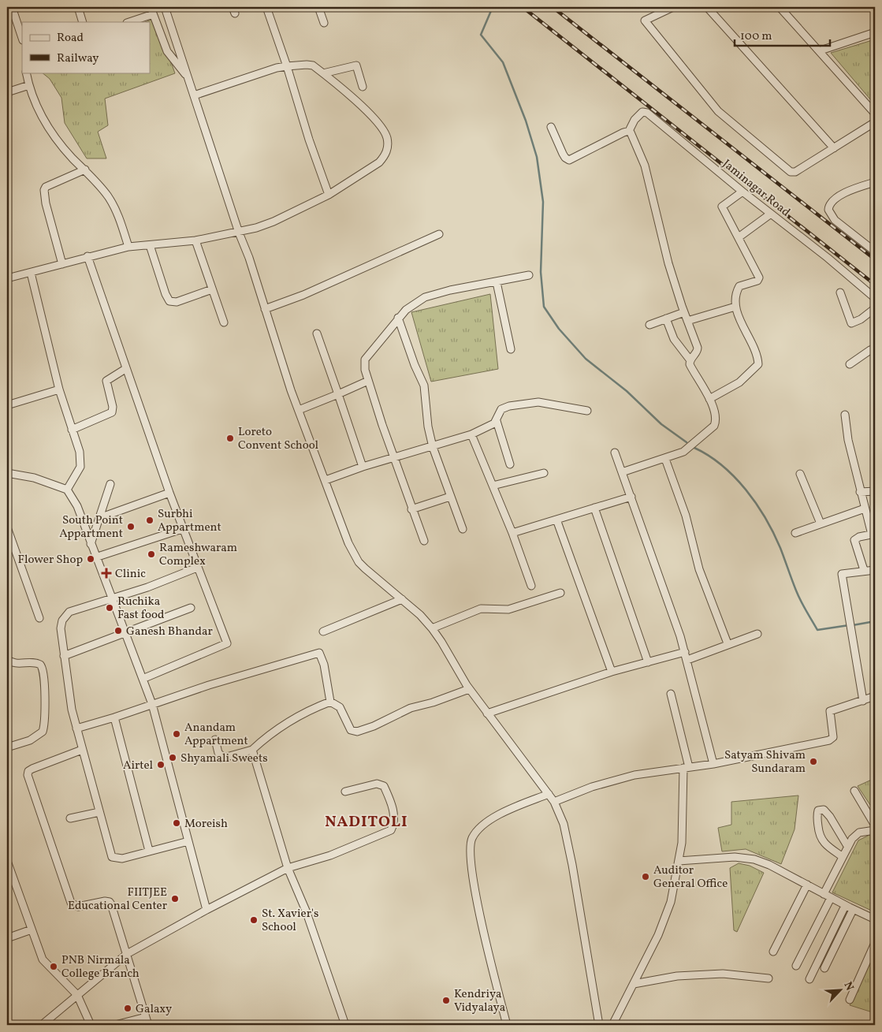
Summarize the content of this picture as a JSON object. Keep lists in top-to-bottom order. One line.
{"streets":{"street":["Jaminagar Road"]},"districts":["NADITOLI"],"places":{"other":["Loreto Convent School","Surbhi Appartment","South Point Appartment","Rameshwaram Complex","Flower Shop","Ruchika Fast food","Ganesh Bhandar","Anandam Appartment","Shyamali Sweets","Satyam Shivam Sundaram","Airtel","Moreish","Auditor General Office","FIITJEE Educational Center","St. Xavier's School","PNB Nirmala College Branch","Kendriya Vidyalaya","Galaxy"],"health":["Clinic"]},"legend":["Road","Railway"],"scale_bar":"100 m","north":"top right"}
